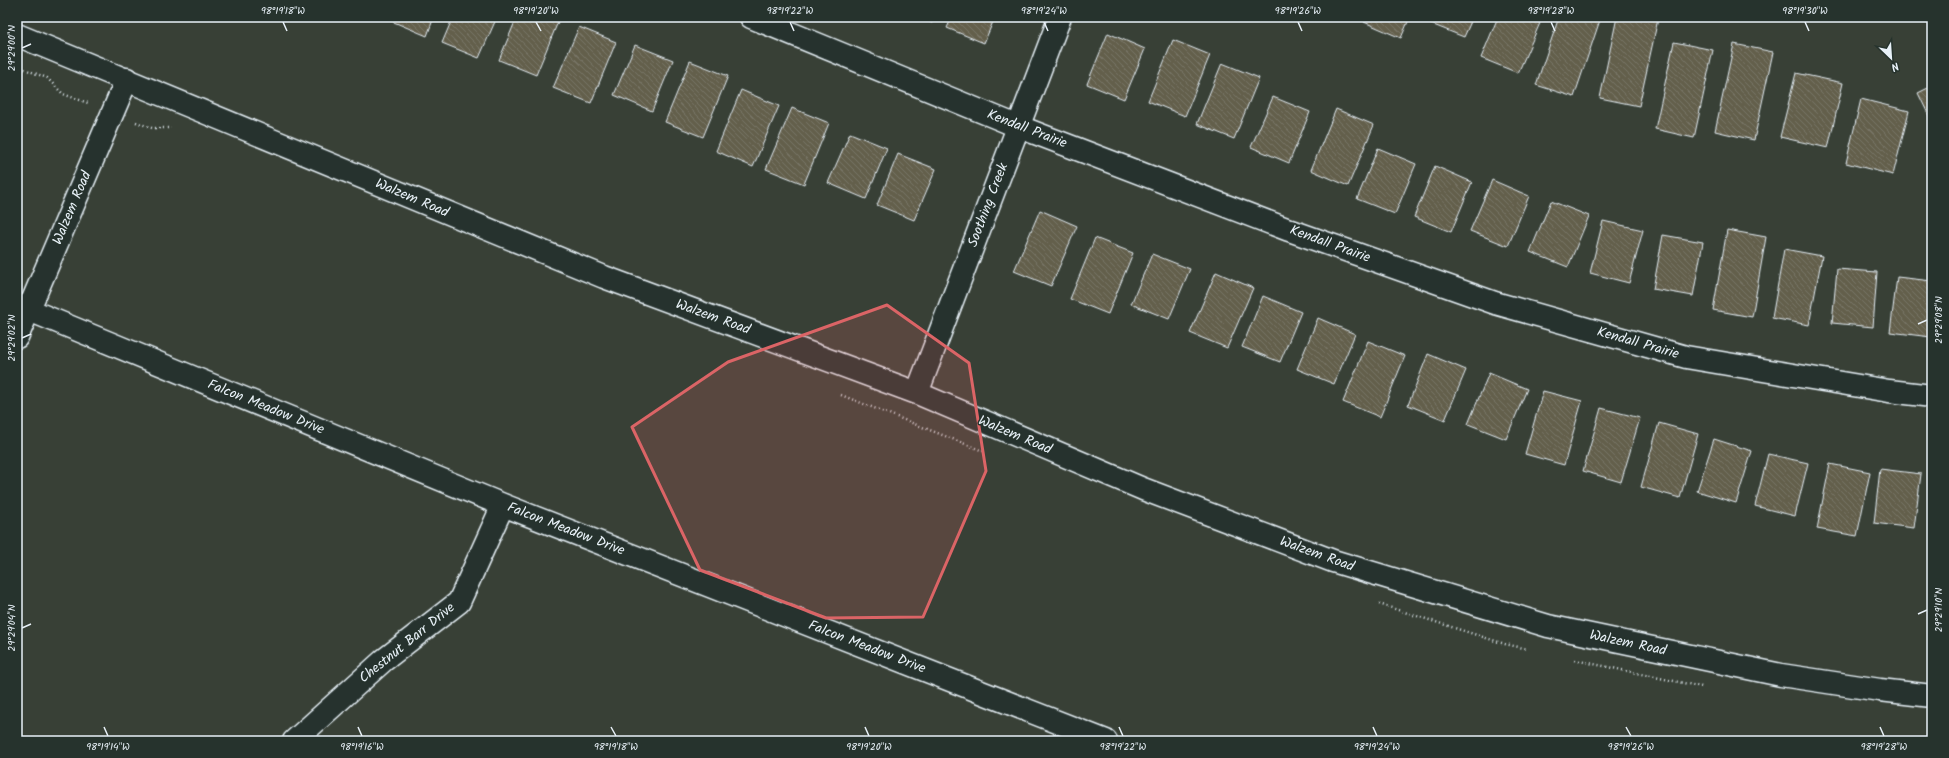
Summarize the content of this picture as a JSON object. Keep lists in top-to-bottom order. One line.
{"streets":{"street":["Kendall Prairie","Walzem Road","Soothing Creek","Falcon Meadow Drive","Chestnut Barr Drive"]},"crossings":[["Kendall Prairie","Soothing Creek"],["Walzem Road","Soothing Creek"],["Walzem Road","Falcon Meadow Drive"],["Falcon Meadow Drive","Chestnut Barr Drive"]],"north":"bottom right","coordinates":["98°19'18\"W","98°19'20\"W","98°19'22\"W","98°19'24\"W","98°19'26\"W","98°19'28\"W","98°19'30\"W","29°29'00\"N","29°29'08\"N","29°29'02\"N","29°29'10\"N","29°29'04\"N","98°19'14\"W","98°19'16\"W"]}
